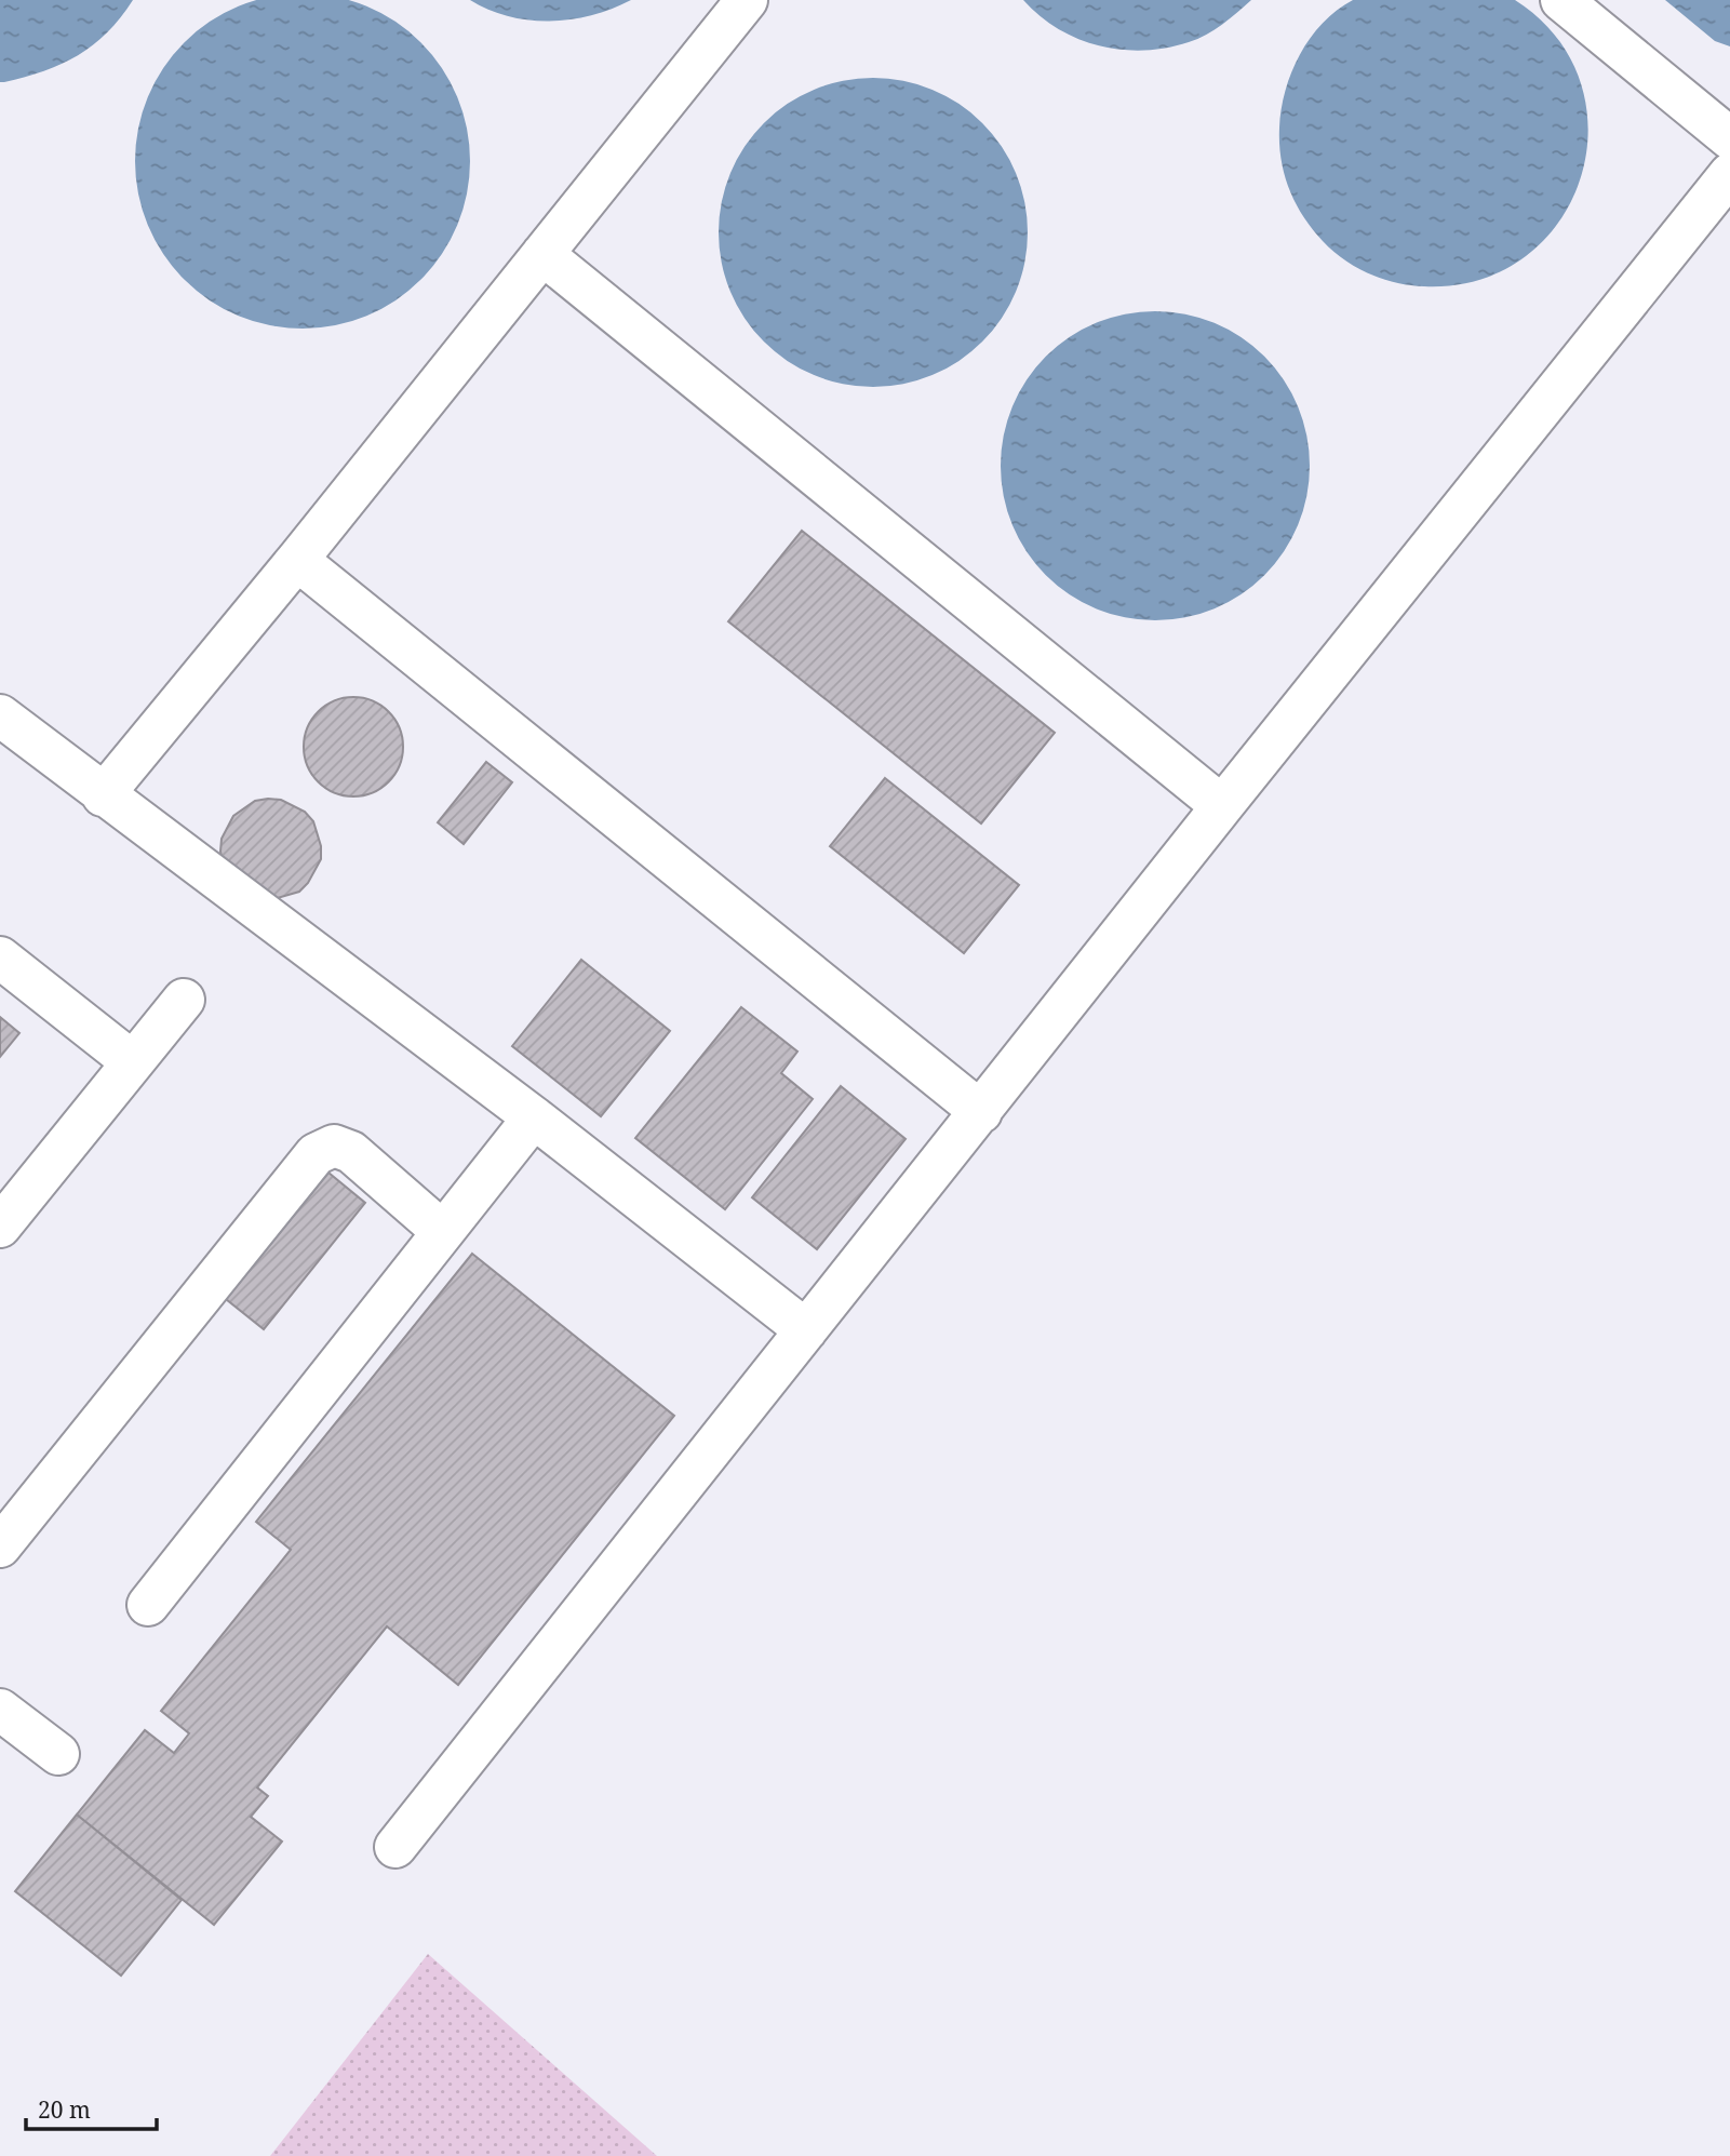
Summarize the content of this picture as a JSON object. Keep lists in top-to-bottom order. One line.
{"scale_bar":"20 m"}
